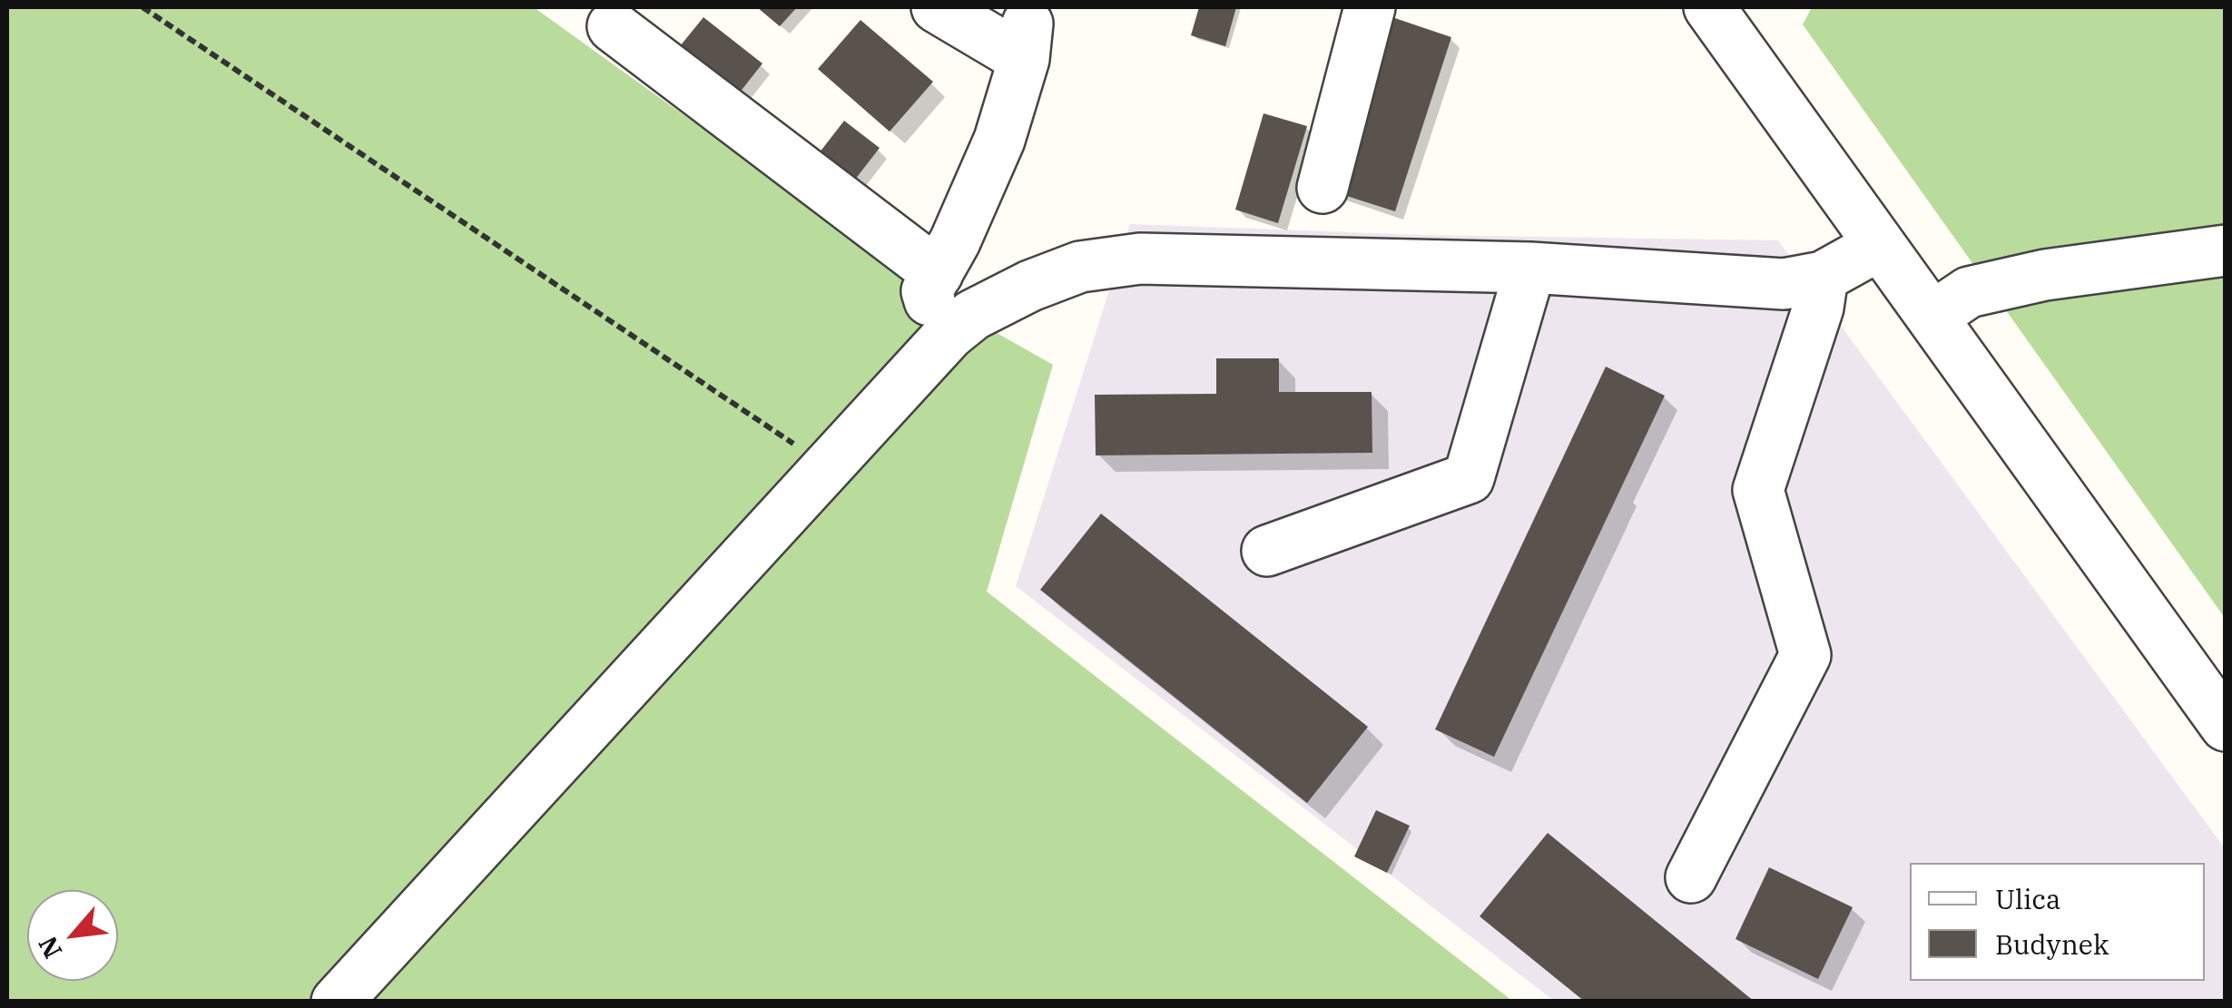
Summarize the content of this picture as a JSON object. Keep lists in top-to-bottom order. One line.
{"legend":["Ulica","Budynek"],"north":"bottom left"}
